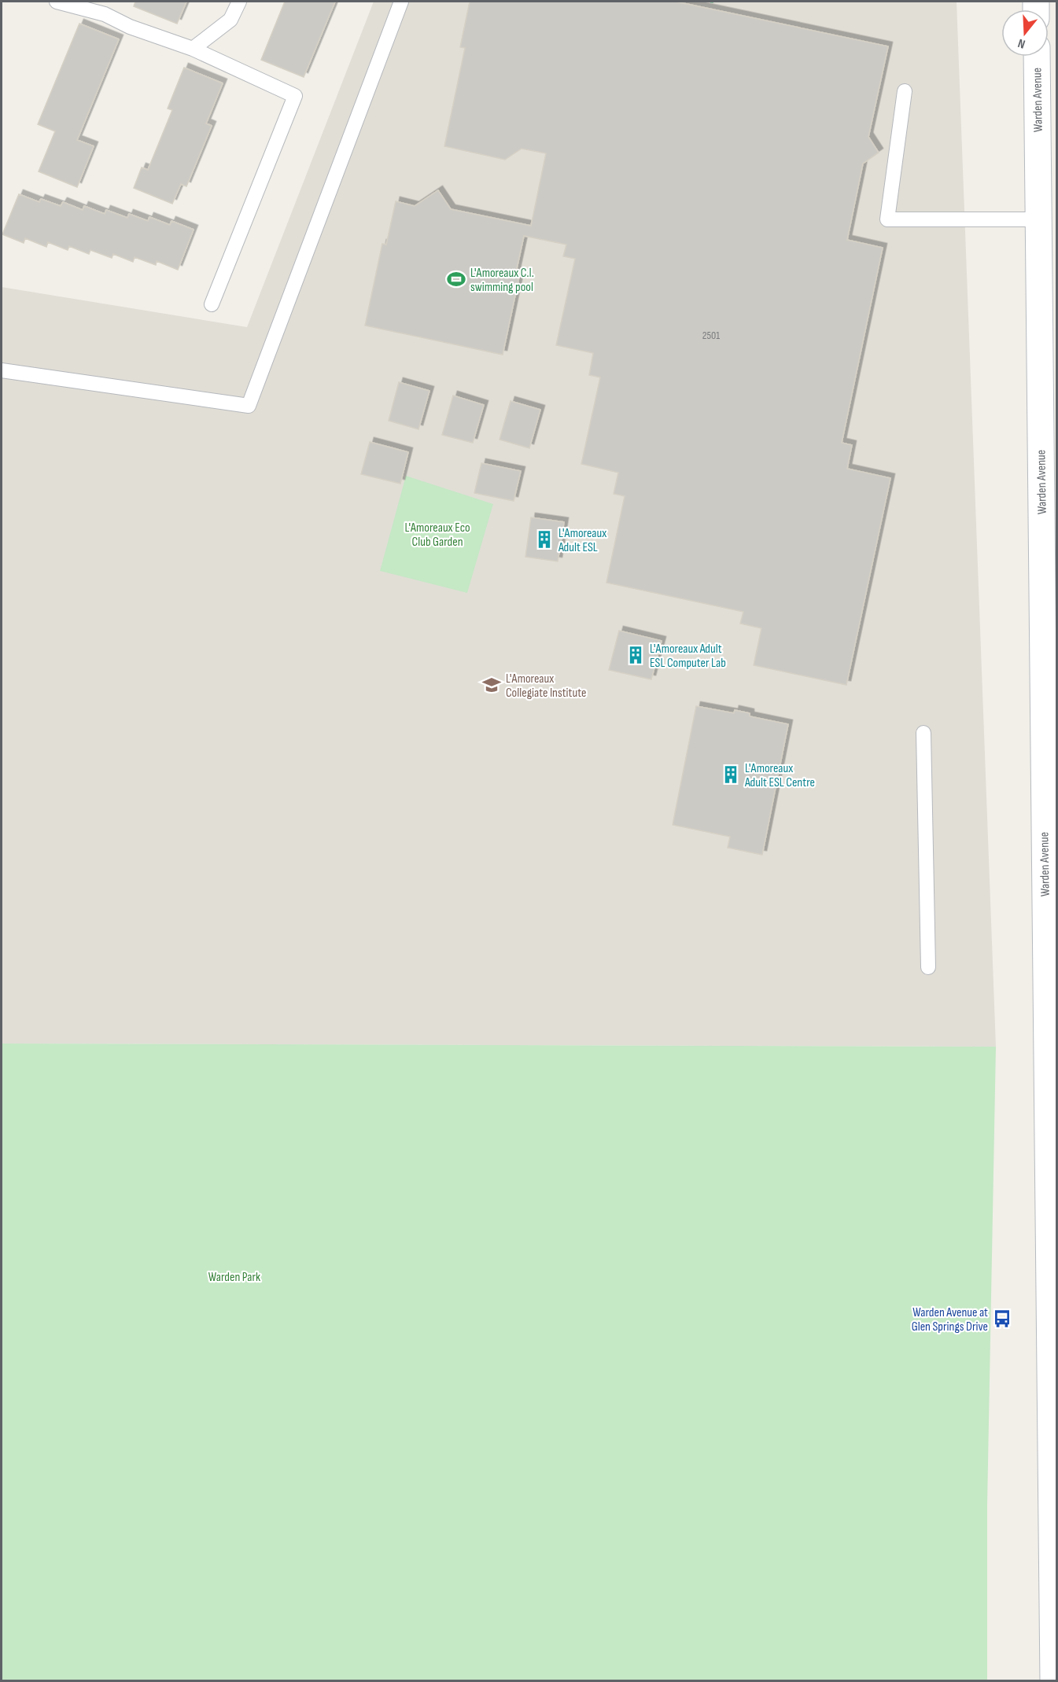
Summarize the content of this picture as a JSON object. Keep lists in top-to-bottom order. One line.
{"streets":{"main road":["Warden Avenue"]},"parks":["L'Amoreaux Eco Club Garden","Warden Park"],"places":{"sports":["L'Amoreaux C.I. swimming pool"],"building":["L'Amoreaux Adult ESL","L'Amoreaux Adult ESL Computer Lab","L'Amoreaux Adult ESL Centre"],"school or university":["L'Amoreaux Collegiate Institute"],"bus stop":["Warden Avenue at Glen Springs Drive"]},"house_numbers":["2501"],"north":"bottom"}
